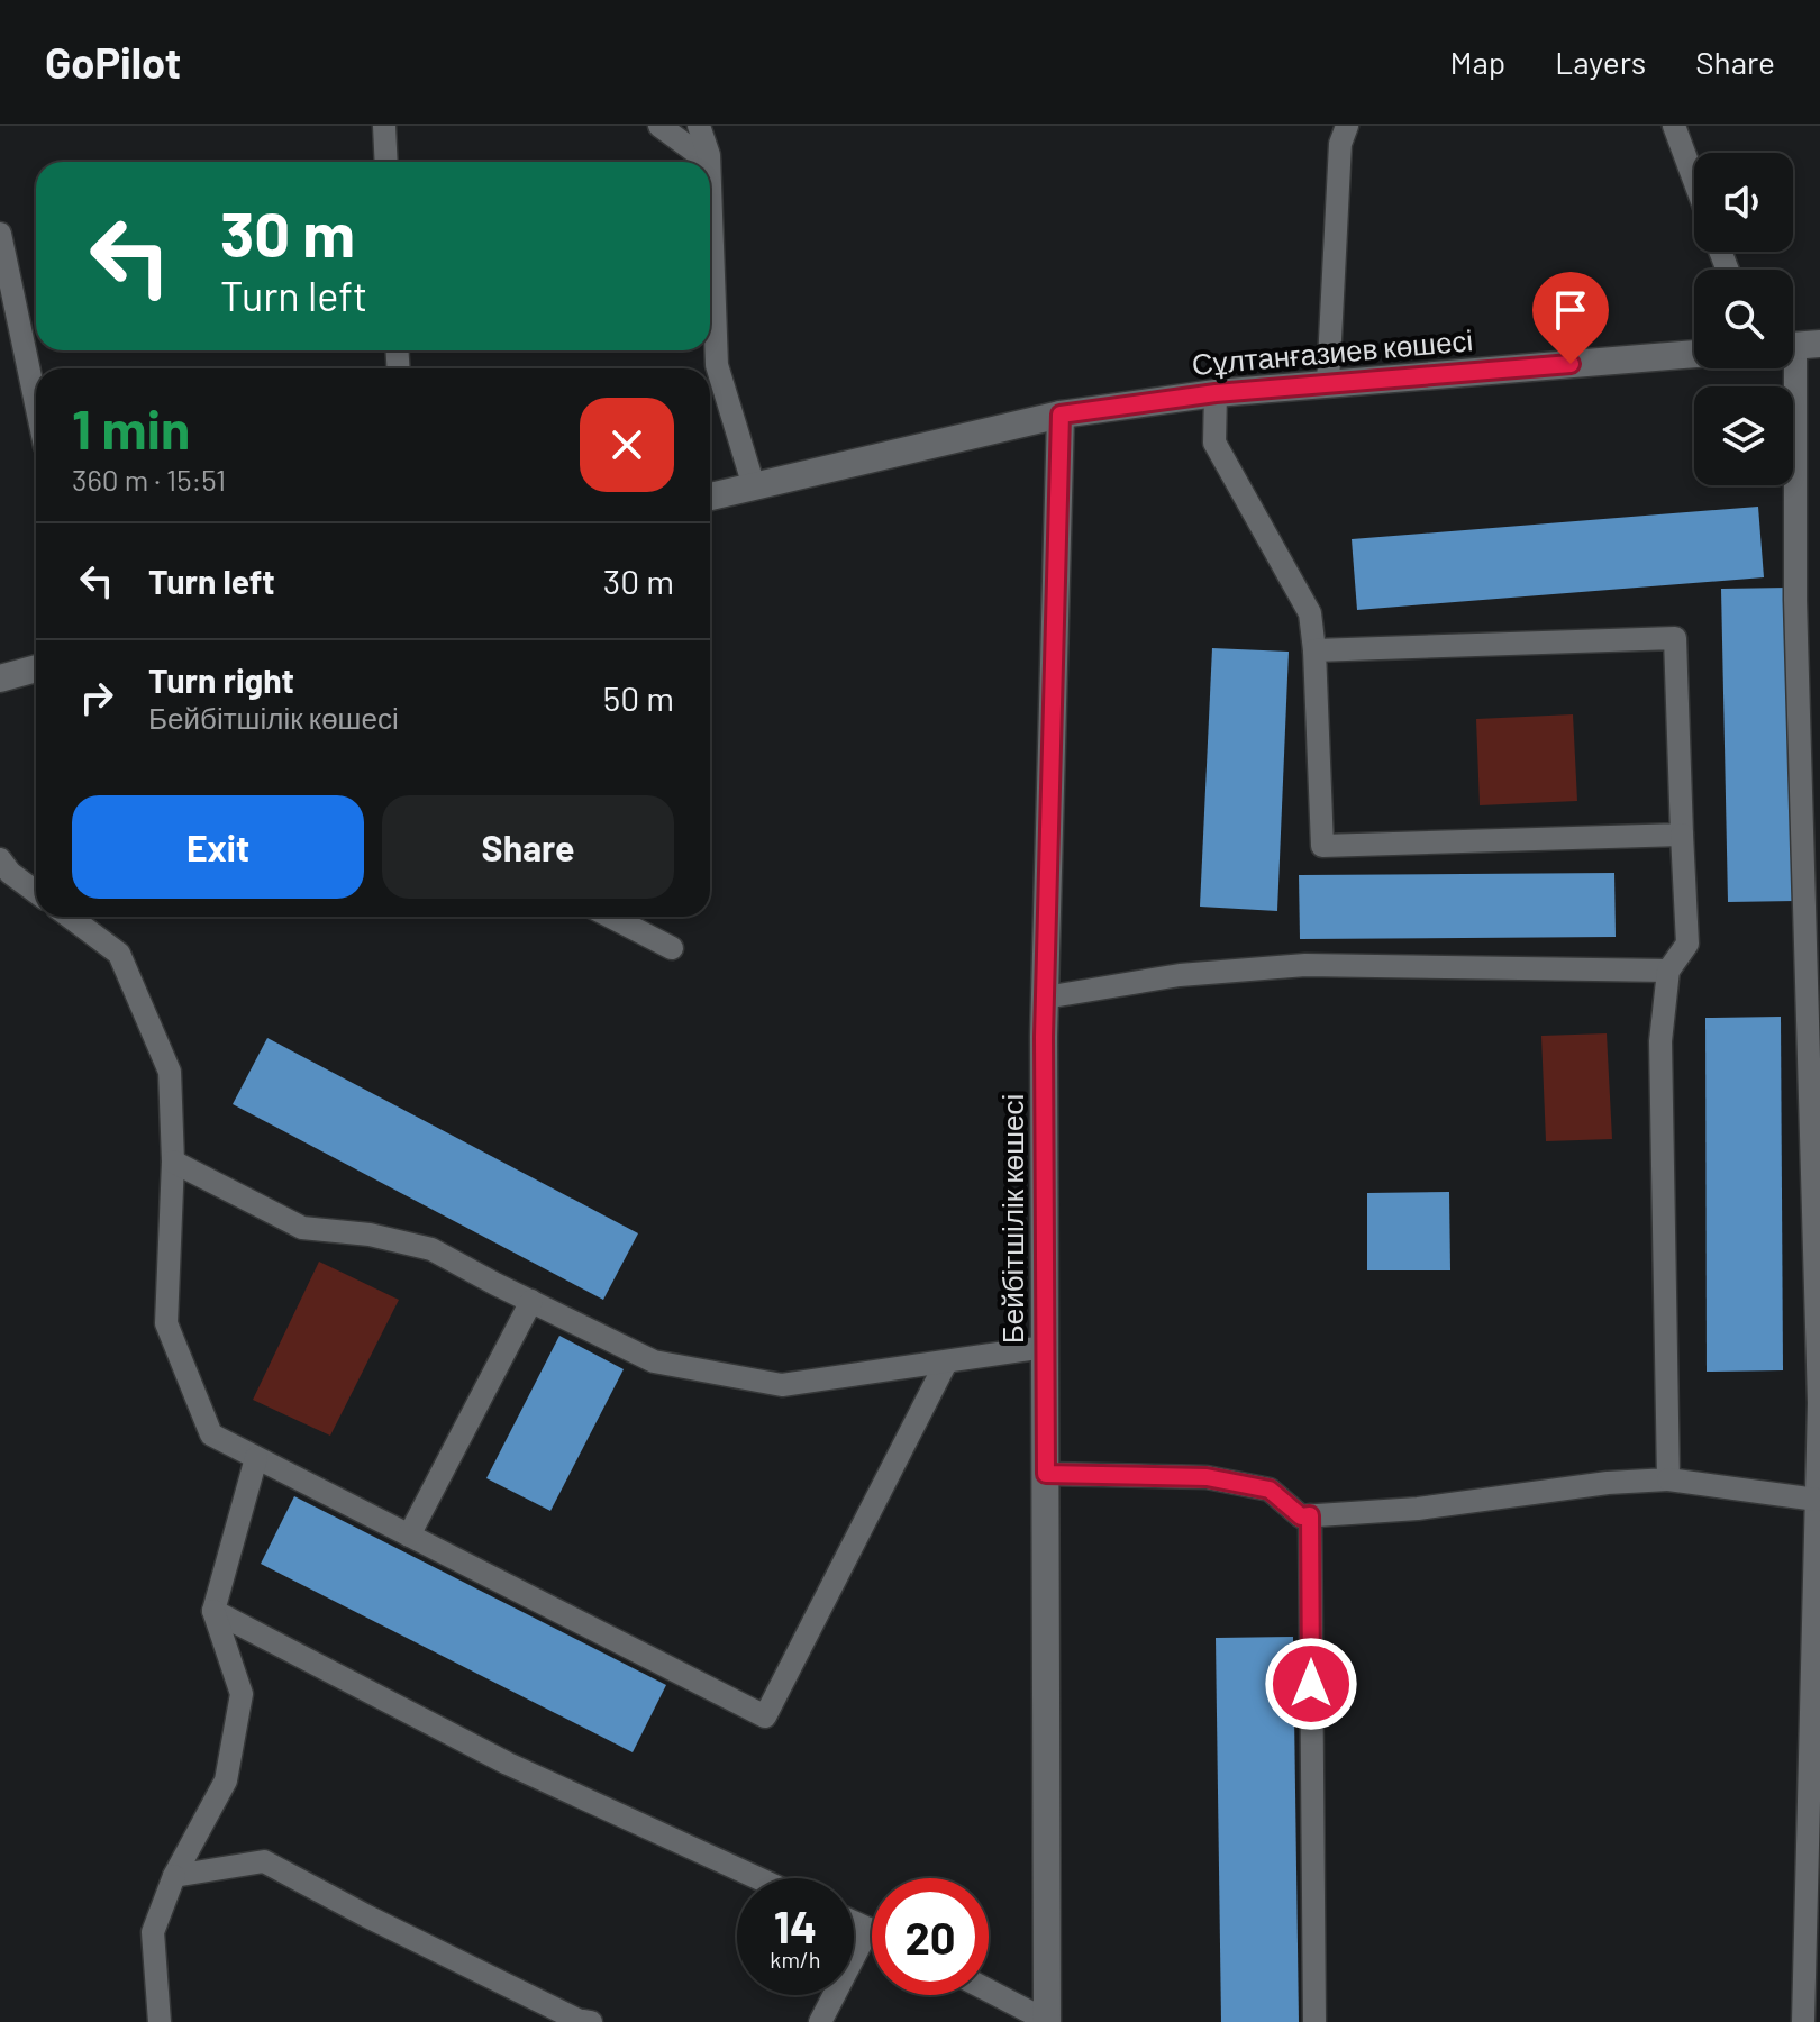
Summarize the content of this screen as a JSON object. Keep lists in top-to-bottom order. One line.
{"streets":{"street":["Сұлтанғазиев көшесі","Бейбітшілік көшесі"]},"crossings":[["Сұлтанғазиев көшесі","Бейбітшілік көшесі"]],"page":{"header":"GoPilot","nav":["Map","Layers","Share"],"turn":["30 m","Turn left"],"heading":["1 min","360 m · 15:51"],"list":[{"name":"Turn left","value":"30 m"},{"name":"Turn right","note":"Бейбітшілік көшесі","value":"50 m"}],"buttons":["Exit","Share"],"speed":"14 km/h","limit":"20"}}
